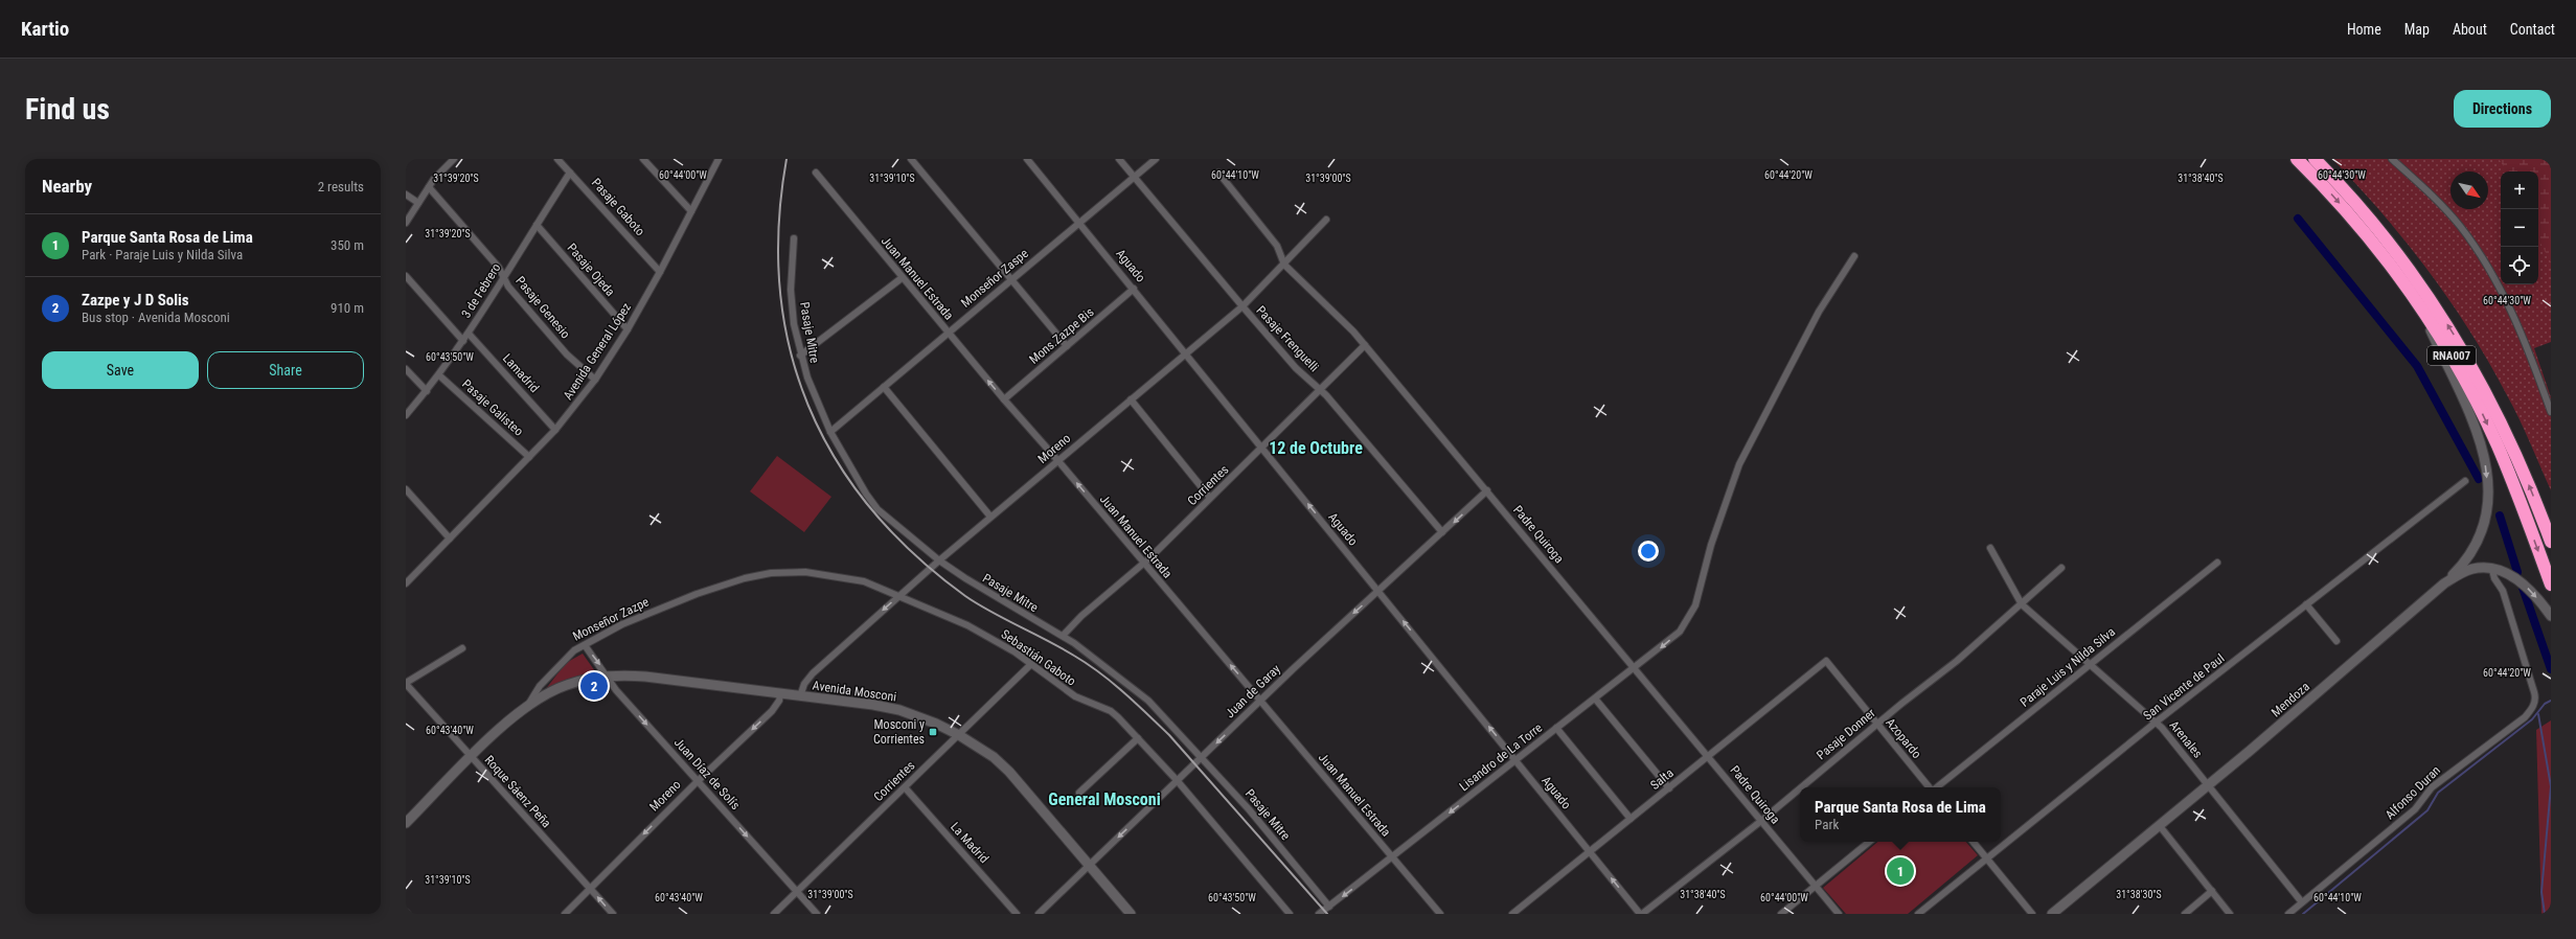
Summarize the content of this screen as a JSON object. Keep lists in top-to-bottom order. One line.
{"streets":{"highway":["RNA007"],"street":["Pasaje Gaboto","Aguado","Pasaje Ojeda","Juan Manuel Estrada","Monseñor Zaspe","3 de Febrero","Pasaje Genesio","Pasaje Mitre","Mons.Zazpe Bis","Pasaje Frenguelli","Avenida General López","Lamadrid","Pasaje Galisteo","Moreno","Corrientes","Padre Quiroga","Monseñor Zazpe","Sebastián Gaboto","Paraje Luis y Nilda Silva","San Vicente de Paul","Avenida Mosconi","Juan de Garay","Mendoza","Pasaje Donner","Azopardo","Arenales","Lisandro de La Torre","Juan Díaz de Solís","Salta","Roque Sáenz Peña","Alfonso Duran","La Madrid"]},"crossings":[["Pasaje Gaboto","3 de Febrero"],["Pasaje Gaboto","Avenida General López"],["Aguado","Monseñor Zaspe"],["Aguado","Mons.Zazpe Bis"],["Aguado","Moreno"],["Aguado","Corrientes"],["Aguado","Juan de Garay"],["Aguado","Pasaje Donner"],["Aguado","Lisandro de La Torre"],["Aguado","Salta"],["Pasaje Ojeda","3 de Febrero"],["Pasaje Ojeda","Avenida General López"],["Juan Manuel Estrada","Monseñor Zaspe"],["Juan Manuel Estrada","Mons.Zazpe Bis"],["Juan Manuel Estrada","Moreno"],["Juan Manuel Estrada","Corrientes"],["Juan Manuel Estrada","Juan de Garay"],["Juan Manuel Estrada","Lisandro de La Torre"],["Monseñor Zaspe","Pasaje Mitre"],["Monseñor Zaspe","Pasaje Frenguelli"],["3 de Febrero","Pasaje Genesio"],["3 de Febrero","Lamadrid"],["3 de Febrero","Pasaje Galisteo"],["Pasaje Genesio","Avenida General López"],["Pasaje Mitre","Moreno"],["Pasaje Mitre","Corrientes"],["Pasaje Mitre","Juan de Garay"],["Pasaje Mitre","Lisandro de La Torre"],["Pasaje Frenguelli","Moreno"],["Pasaje Frenguelli","Corrientes"],["Pasaje Frenguelli","Juan de Garay"],["Avenida General López","Lamadrid"],["Avenida General López","Pasaje Galisteo"],["Moreno","Padre Quiroga"],["Moreno","Sebastián Gaboto"],["Moreno","Avenida Mosconi"],["Moreno","Juan Díaz de Solís"],["Moreno","Roque Sáenz Peña"],["Corrientes","Padre Quiroga"],["Corrientes","Sebastián Gaboto"],["Corrientes","Avenida Mosconi"],["Corrientes","Juan Díaz de Solís"],["Corrientes","La Madrid"],["Padre Quiroga","Juan de Garay"],["Padre Quiroga","Pasaje Donner"],["Padre Quiroga","Lisandro de La Torre"],["Padre Quiroga","Salta"],["Monseñor Zazpe","Sebastián Gaboto"],["Monseñor Zazpe","Avenida Mosconi"],["Monseñor Zazpe","Juan Díaz de Solís"],["Monseñor Zazpe","Roque Sáenz Peña"],["Sebastián Gaboto","Juan de Garay"],["Paraje Luis y Nilda Silva","Arenales"],["San Vicente de Paul","Arenales"],["Avenida Mosconi","Juan de Garay"],["Avenida Mosconi","Juan Díaz de Solís"],["Mendoza","Arenales"],["Mendoza","Alfonso Duran"],["Pasaje Donner","Azopardo"],["Pasaje Donner","Arenales"],["Azopardo","Salta"],["Arenales","Alfonso Duran"]],"one_way":["Aguado","Juan Manuel Estrada","Moreno","Juan de Garay","Lisandro de La Torre","Juan Díaz de Solís"],"districts":["12 de Octubre","General Mosconi"],"places":{"transit":["Mosconi y Corrientes"]},"north":"bottom right","page":{"header":"Kartio","nav":["Home","Map","About","Contact"],"buttons":["Directions",["Save","Share"]],"title":"Find us","heading":["Nearby","2 results"],"map_buttons":["+","−"],"list":[{"mark":"1","name":"Parque Santa Rosa de Lima","note":"Park · Paraje Luis y Nilda Silva","value":"350 m"},{"mark":"2","name":"Zazpe y J D Solis","note":"Bus stop · Avenida Mosconi","value":"910 m"}],"pins":["2","1"],"popup":["Parque Santa Rosa de Lima","Park"]},"coordinates":["60°44'00\"W","60°44'10\"W","60°44'20\"W","60°44'30\"W","31°39'20\"S","31°39'10\"S","31°39'00\"S","31°38'40\"S","60°43'50\"W","60°43'40\"W","31°38'30\"S"]}
